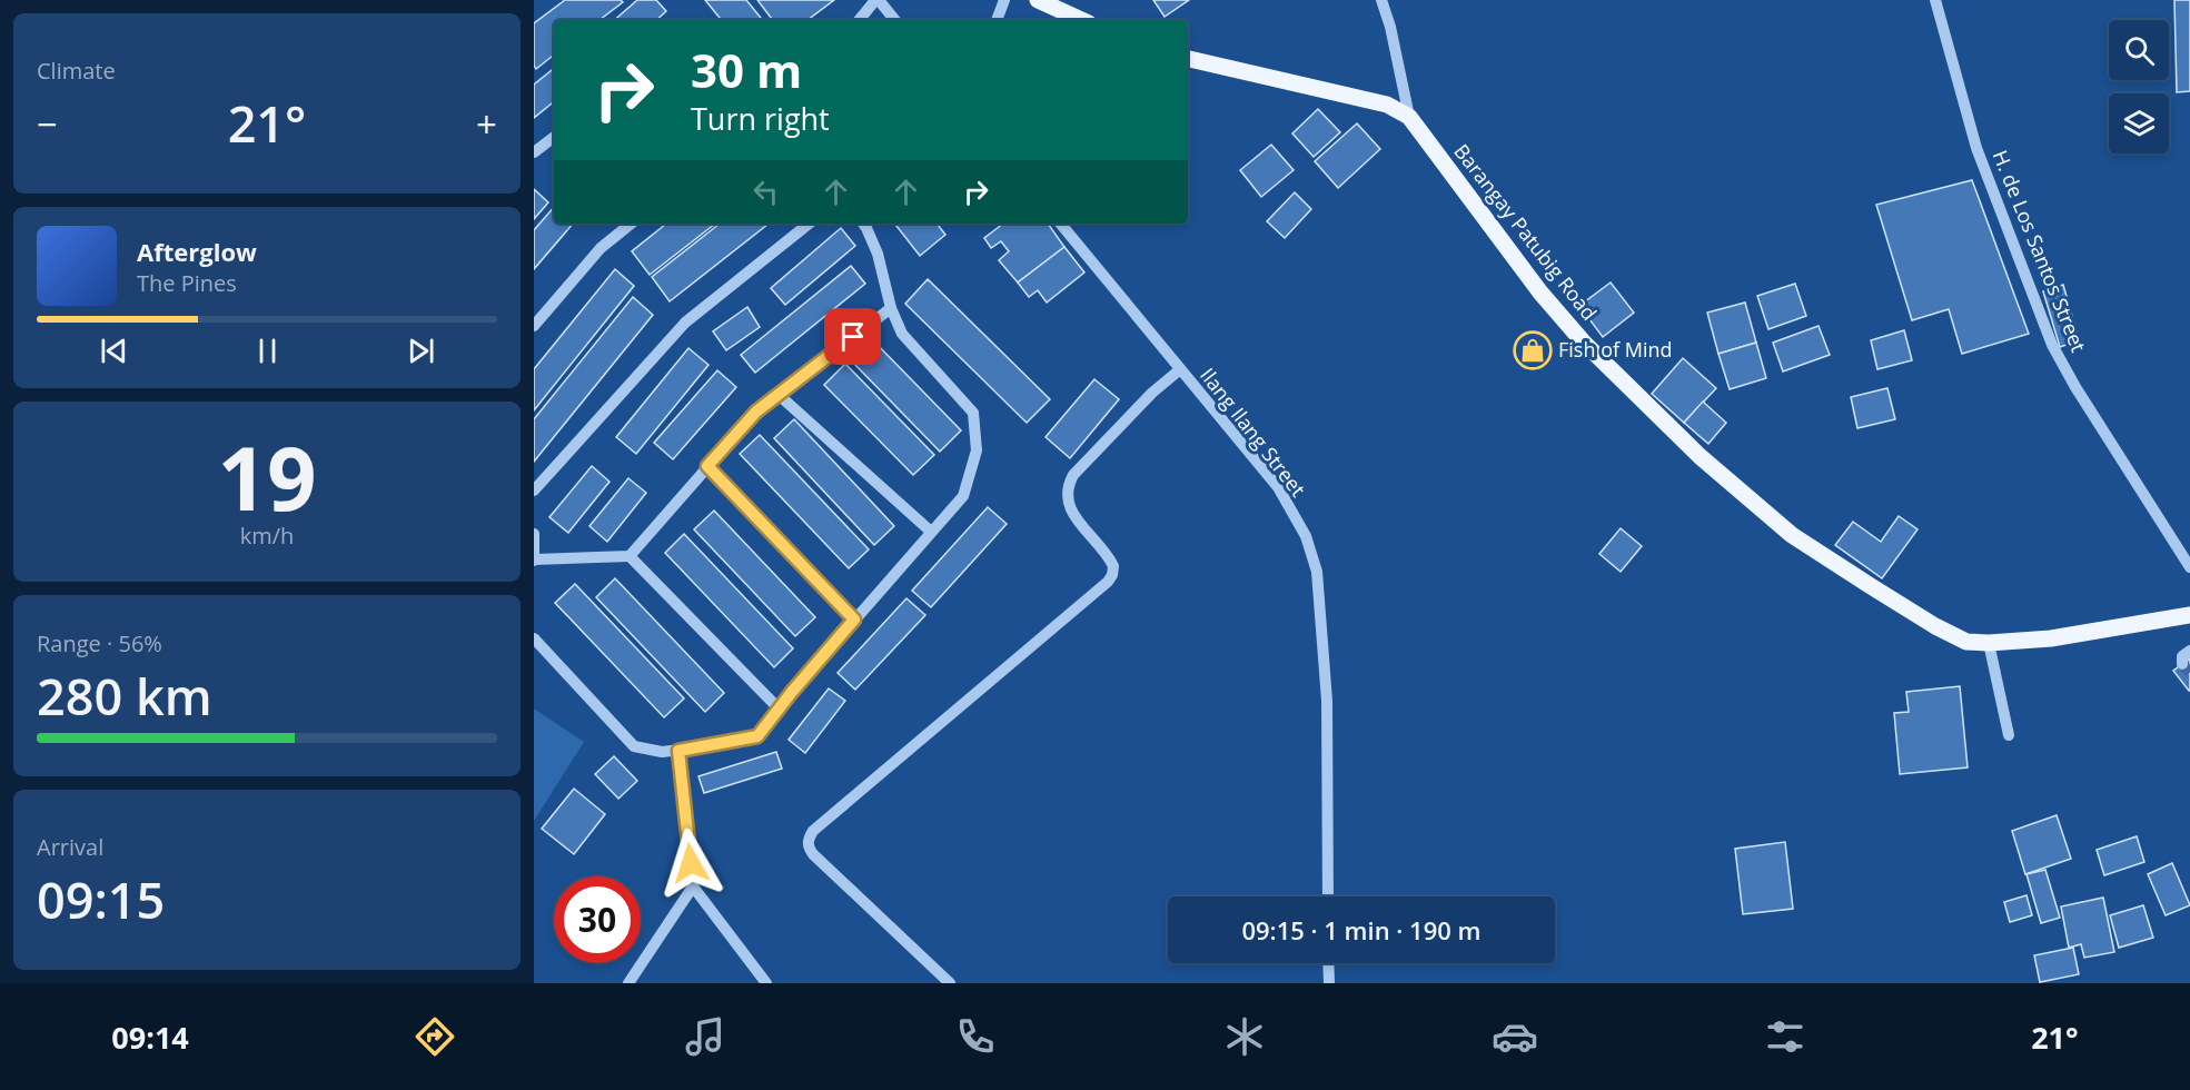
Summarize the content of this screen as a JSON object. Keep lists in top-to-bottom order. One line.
{"streets":{"main road":["Barangay Patubig Road"],"street":["H. de Los Santos Street","Ilang Ilang Street"]},"places":{"shop":["Fish of Mind"]},"page":{"tile":["Climate",["19","km/h"],["Range · 56%","280 km"],["Arrival","09:15"]],"turn":["30 m","Turn right"],"heat":["−","21°","+"],"song":["Afterglow","The Pines"],"limit":"30","trip":"09:15 · 1 min · 190 m","tabs":["09:14","21°"]}}
